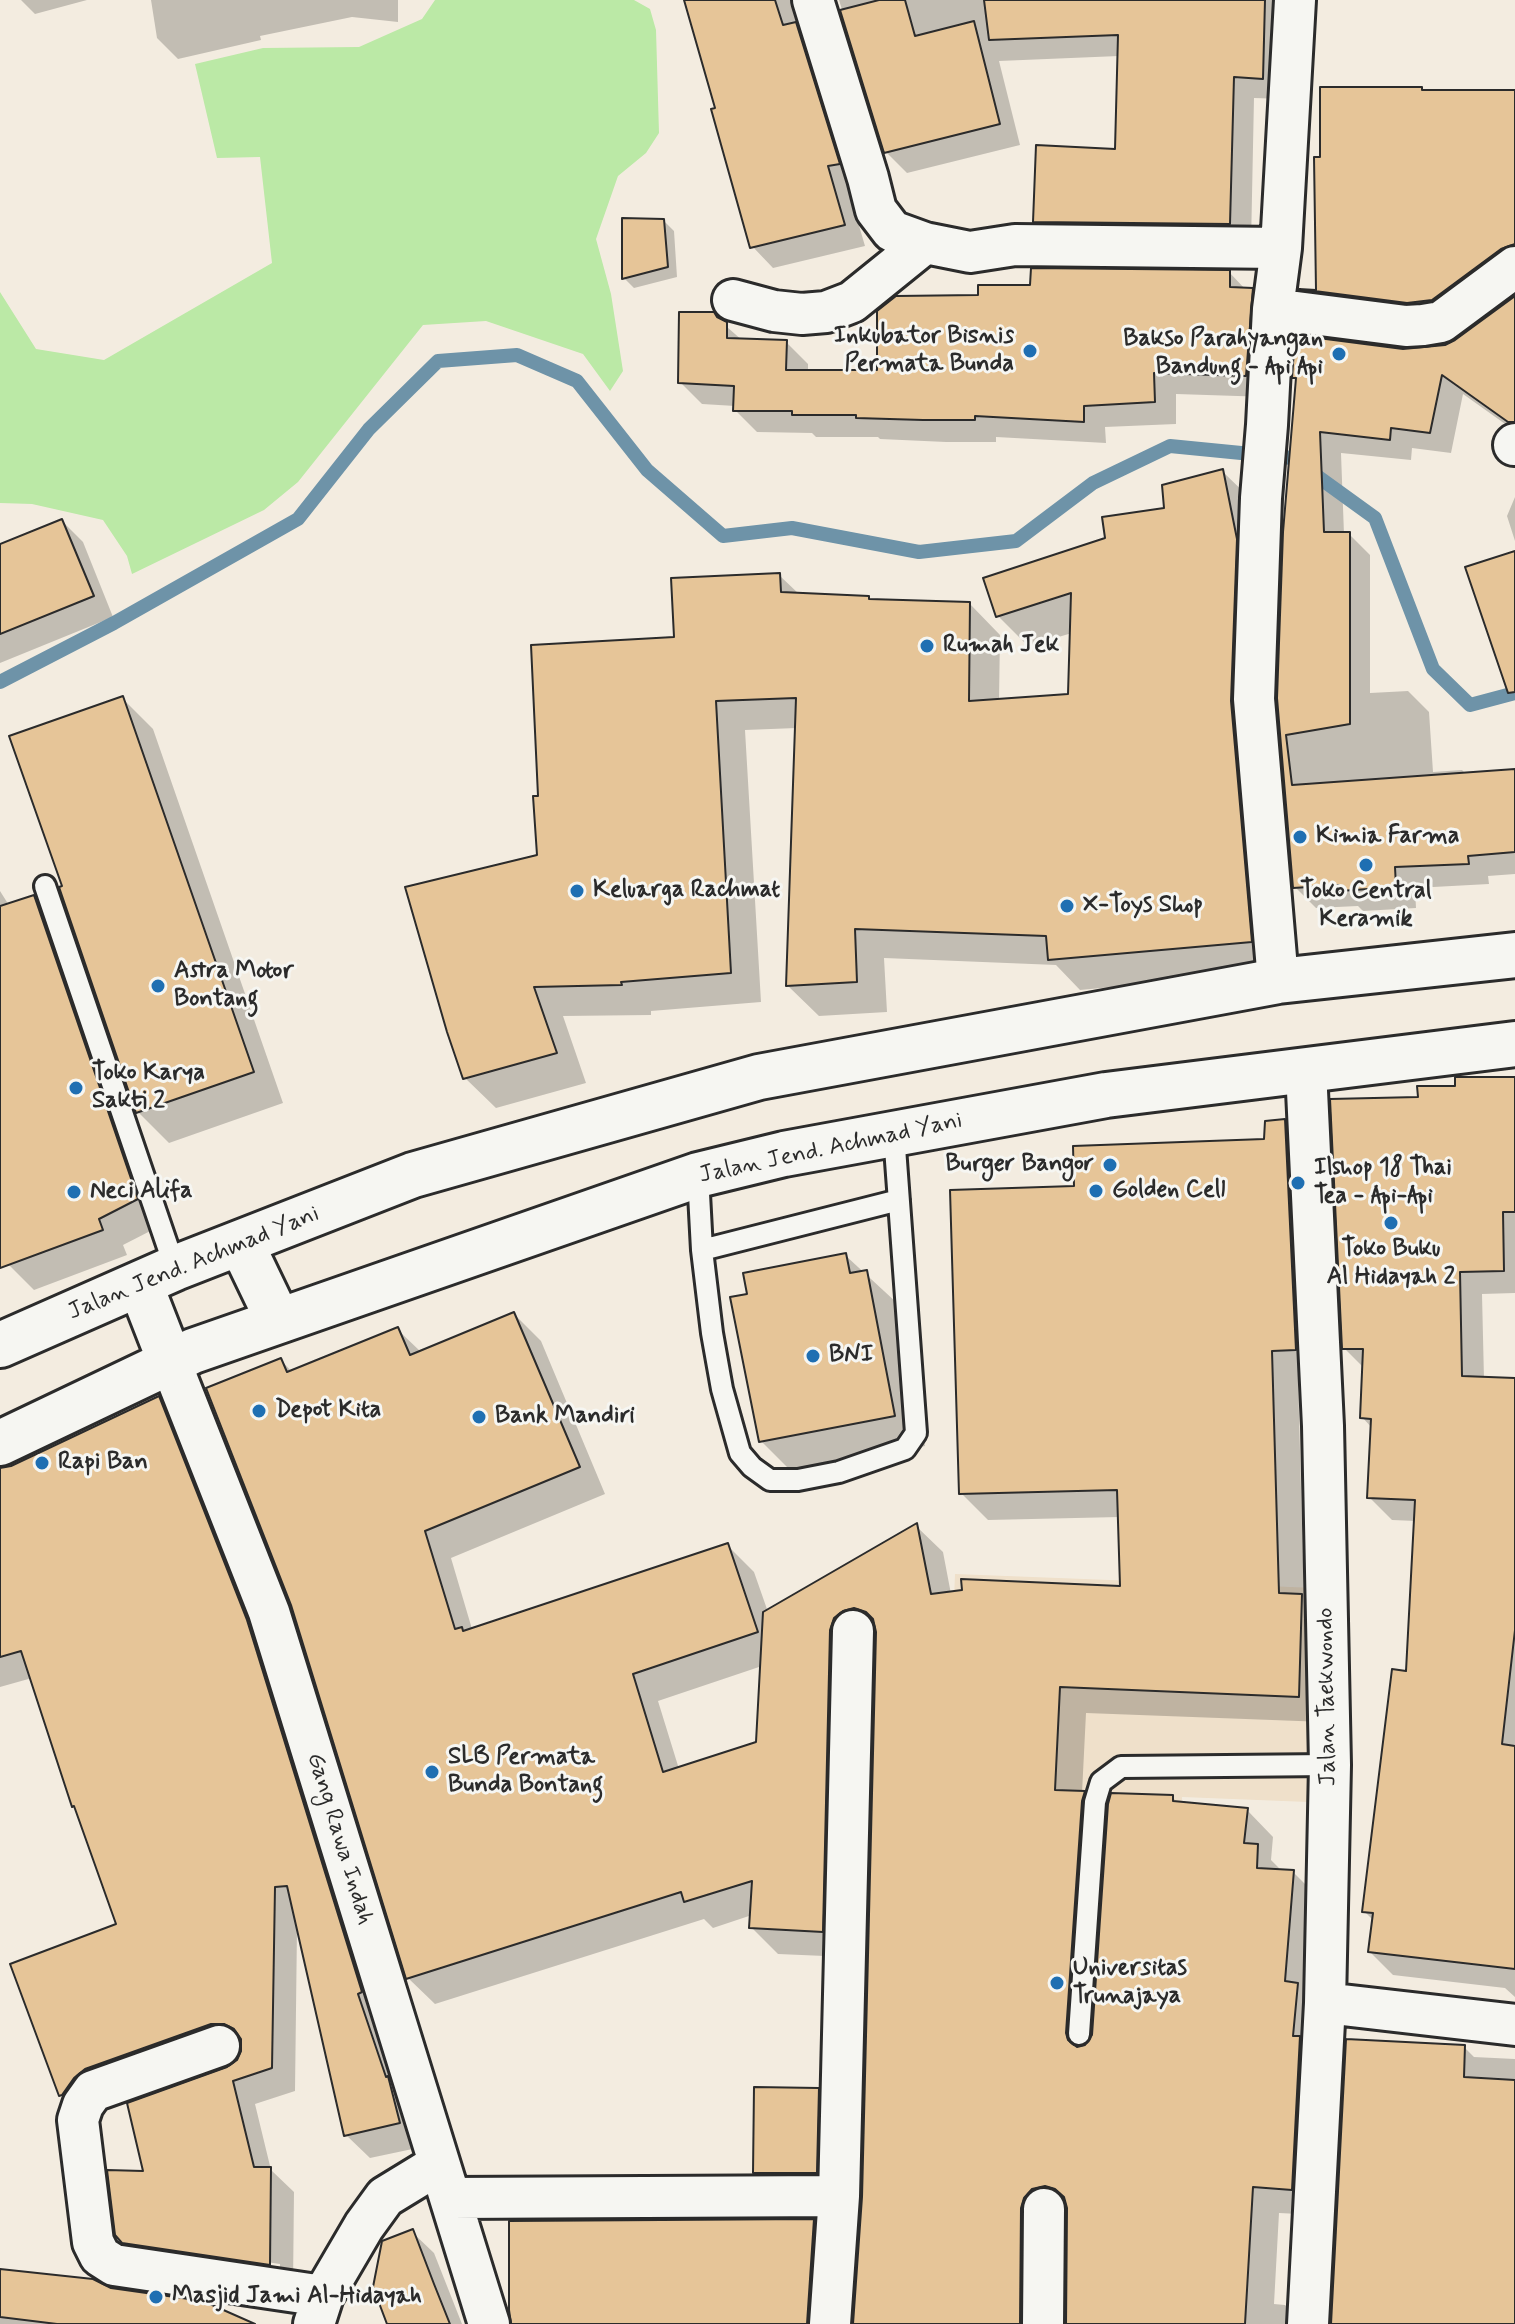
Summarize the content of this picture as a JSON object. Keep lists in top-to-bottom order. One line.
{"streets":{"street":["Jalan Jend. Achmad Yani","Jalan Taekwondo","Gang Rawa Indah"]},"crossings":[["Jalan Jend. Achmad Yani","Jalan Taekwondo"],["Jalan Jend. Achmad Yani","Gang Rawa Indah"]],"places":["Inkubator Bisnis Permata Bunda","Bakso Parahyangan Bandung - Api Api","Rumah Jek","Kimia Farma","Toko Central Keramik","Keluarga Rachmat","X-Toys Shop","Astra Motor Bontang","Toko Karya Sakti 2","Burger Bangor","Ilshop 18 Thai Tea - Api-Api","Golden Cell","Neci Alifa","Toko Buku Al Hidayah 2","BNI","Depot Kita","Bank Mandiri","Rapi Ban","SLB Permata Bunda Bontang","Universitas Trunajaya","Masjid Jami Al-Hidayah"]}
